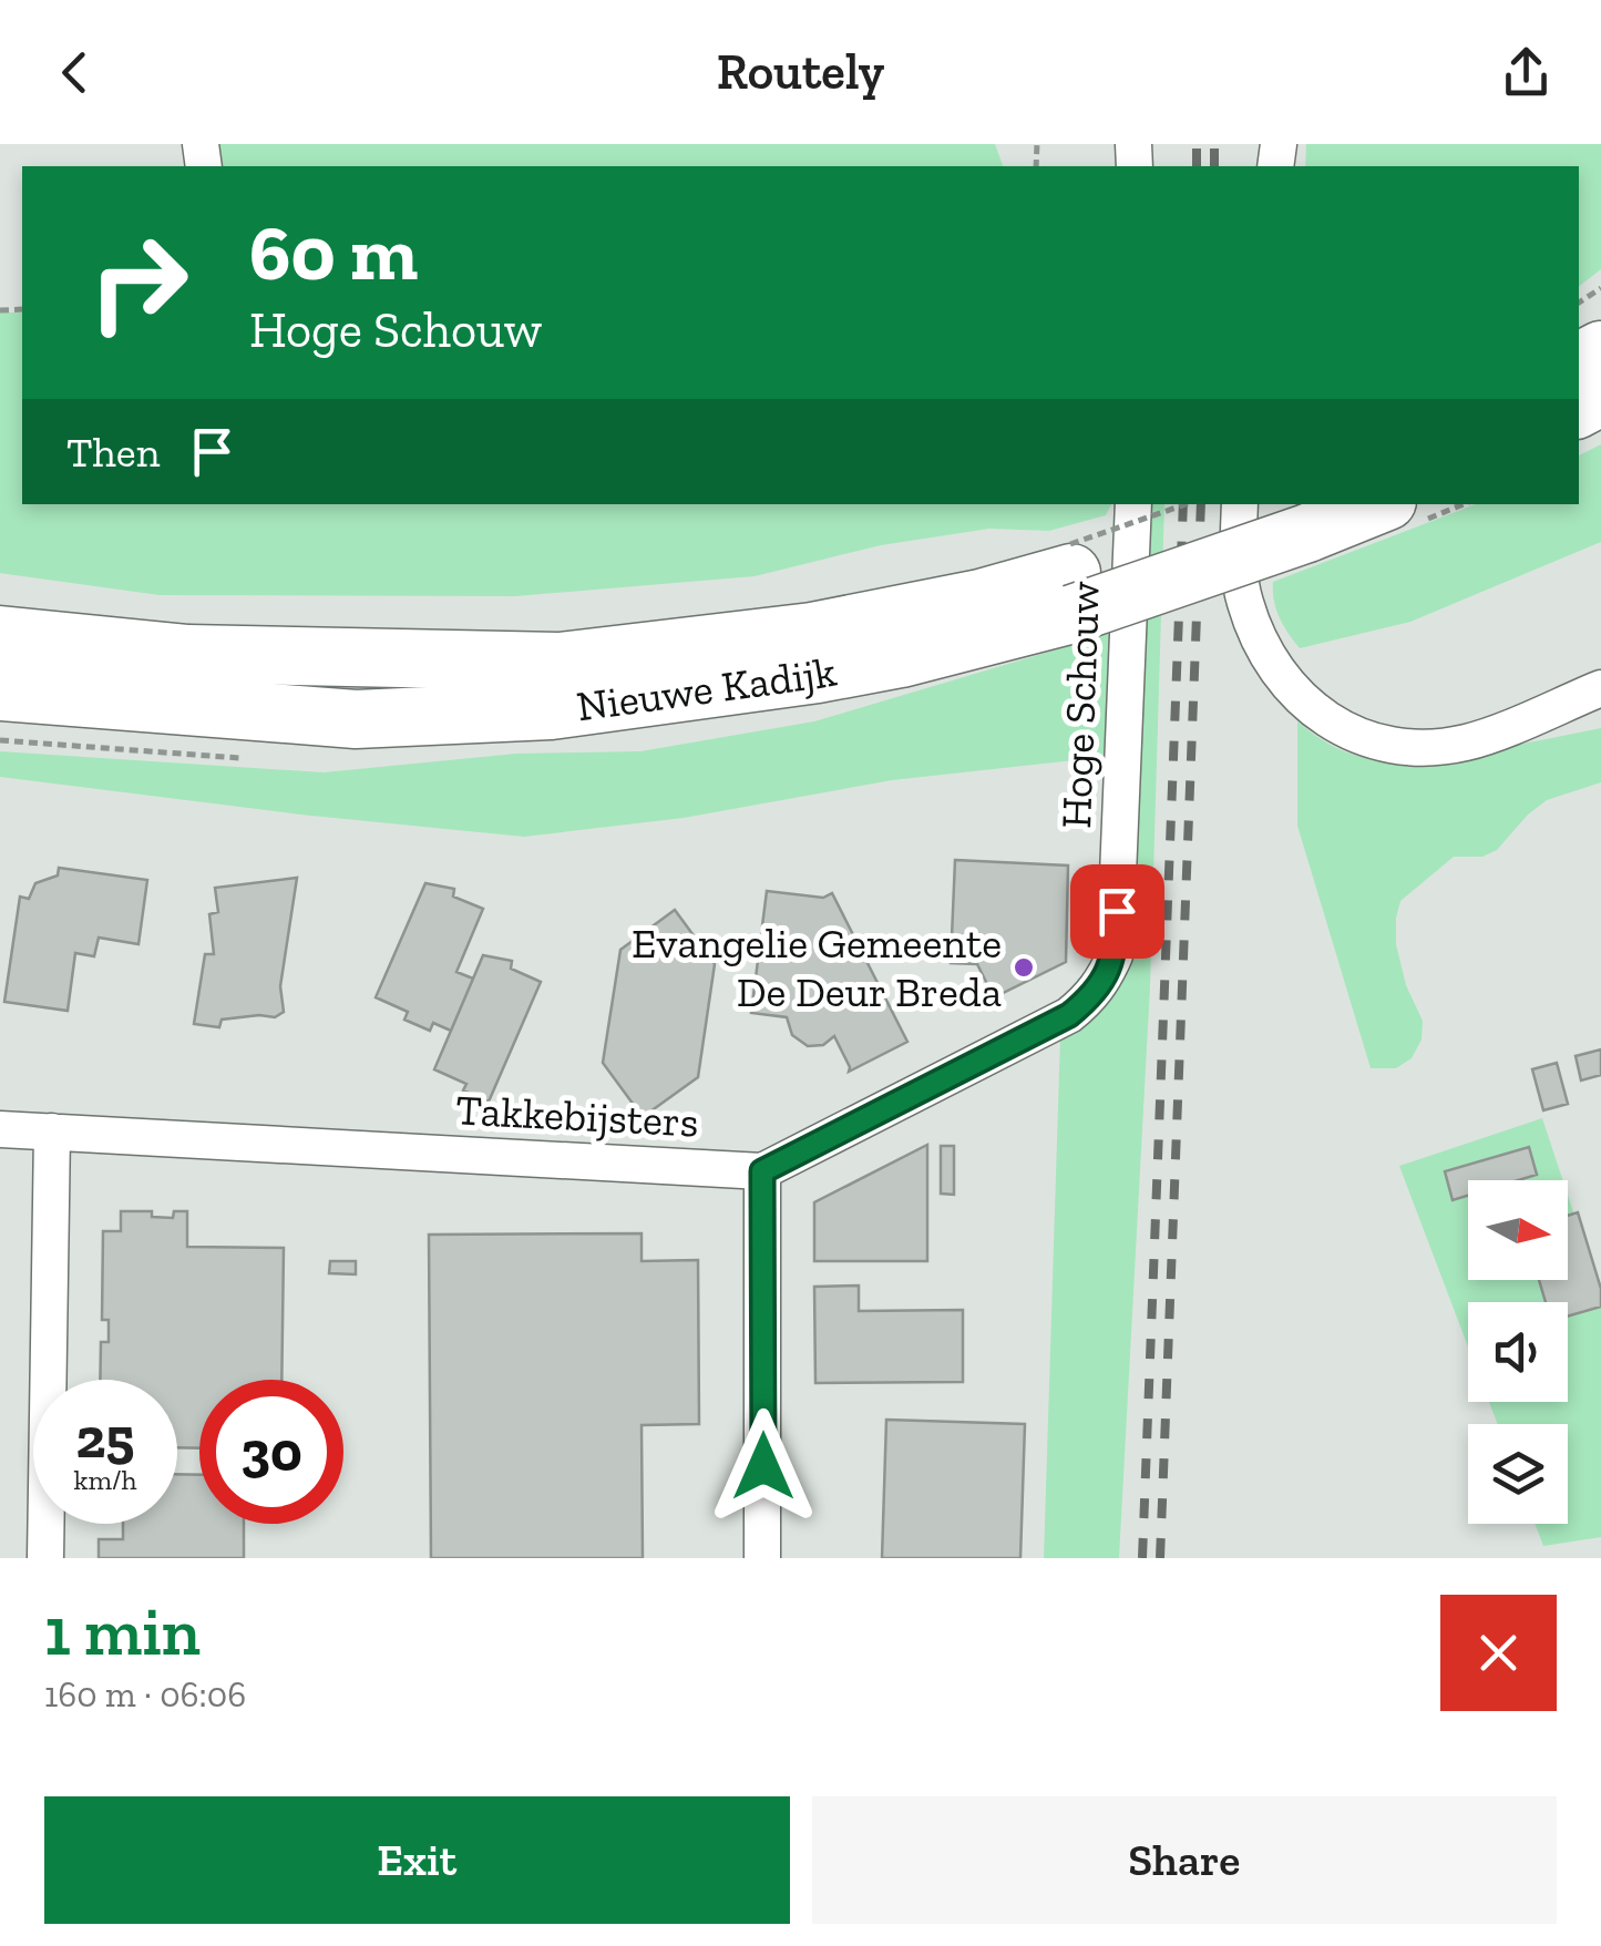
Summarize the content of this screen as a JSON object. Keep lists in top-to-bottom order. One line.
{"streets":{"main road":["Nieuwe Kadijk"],"street":["Hoge Schouw","Takkebijsters"]},"crossings":[["Hoge Schouw","Takkebijsters"]],"places":["Evangelie Gemeente De Deur Breda"],"north":"right","page":{"header":"Routely","turn":["60 m","Hoge Schouw"],"then":"Then","speed":"25 km/h","limit":"30","heading":["1 min","160 m · 06:06"],"buttons":["Exit","Share"]}}
